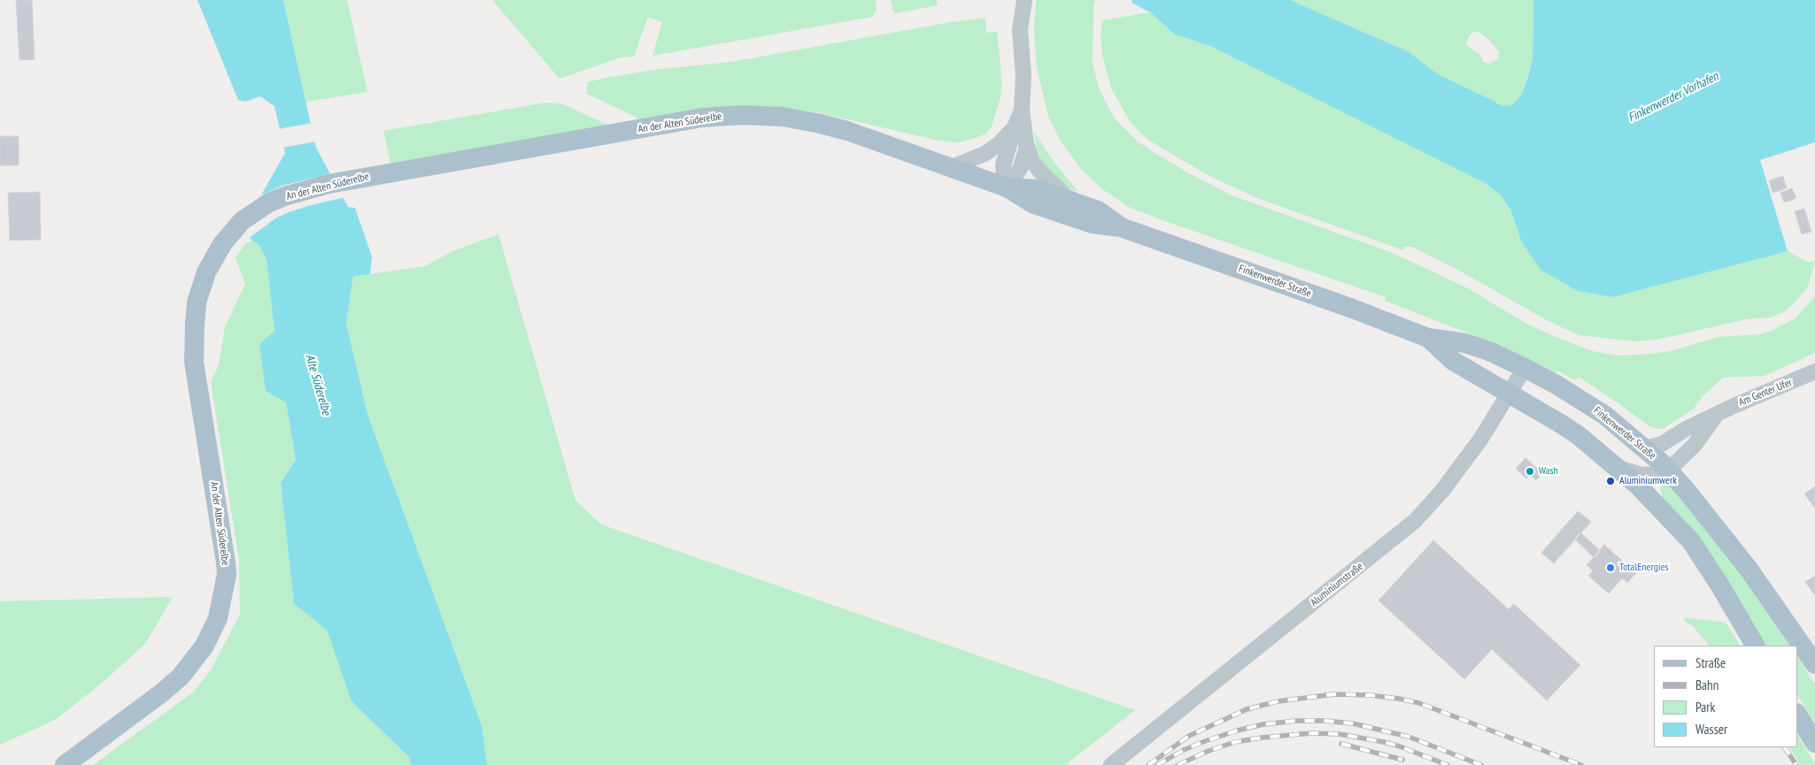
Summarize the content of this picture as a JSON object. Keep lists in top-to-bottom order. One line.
{"streets":{"main road":["An der Alten Süderelbe","Finkenwerder Straße"],"street":["Am Genter Ufer","Aluminiumstraße"]},"crossings":[["An der Alten Süderelbe","Finkenwerder Straße"],["Finkenwerder Straße","Am Genter Ufer"],["Finkenwerder Straße","Aluminiumstraße"]],"water":["Finkenwerder Vorhafen","Alte Süderelbe"],"places":["Wash","Aluminiumwerk","TotalEnergies"],"legend":["Straße","Bahn","Park","Wasser"]}
